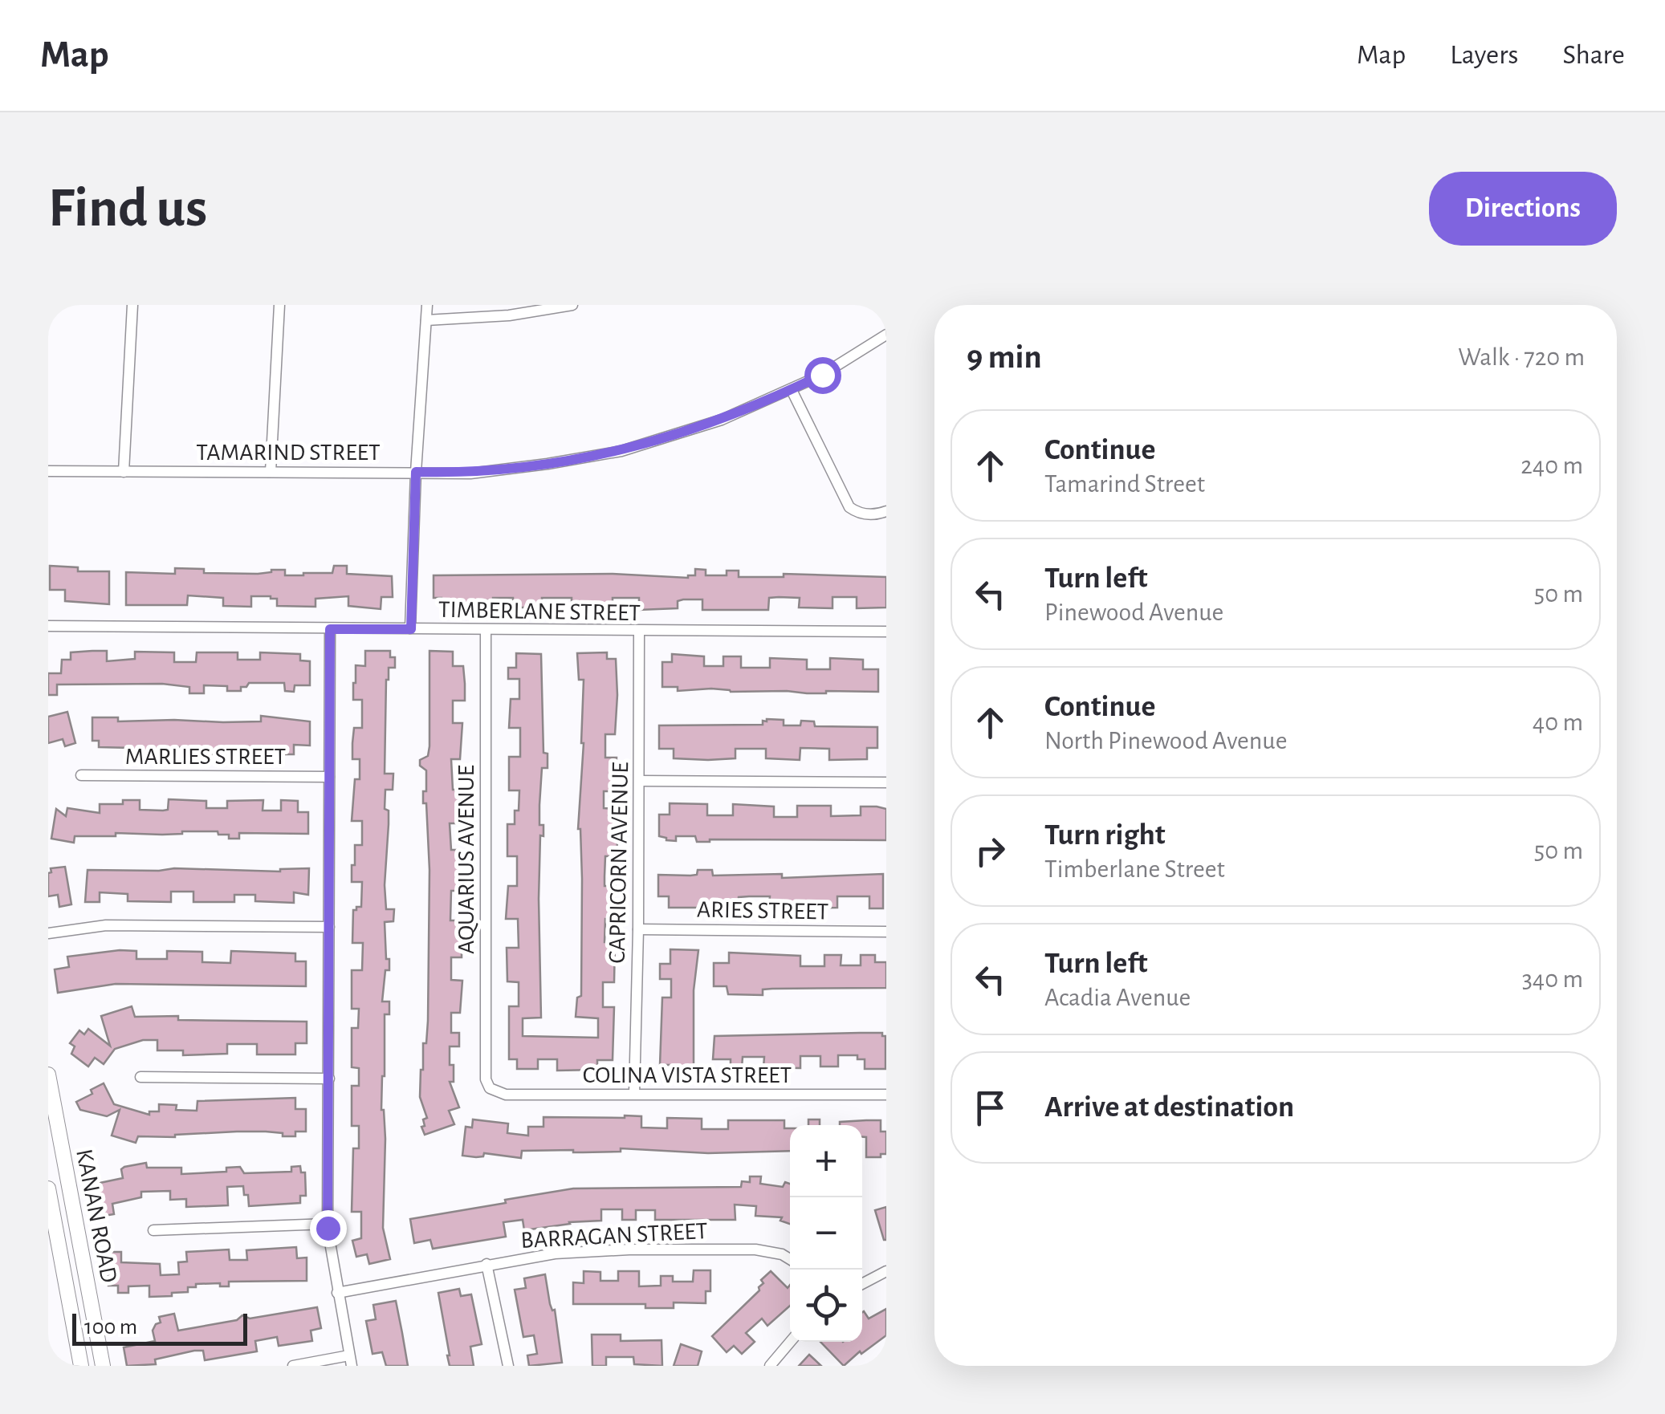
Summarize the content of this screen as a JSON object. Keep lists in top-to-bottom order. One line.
{"streets":{"main road":["KANAN ROAD"],"street":["TAMARIND STREET","TIMBERLANE STREET","MARLIES STREET","AQUARIUS AVENUE","CAPRICORN AVENUE","ARIES STREET","COLINA VISTA STREET","BARRAGAN STREET"]},"crossings":[["TIMBERLANE STREET","AQUARIUS AVENUE"],["TIMBERLANE STREET","CAPRICORN AVENUE"],["AQUARIUS AVENUE","COLINA VISTA STREET"],["CAPRICORN AVENUE","ARIES STREET"],["CAPRICORN AVENUE","COLINA VISTA STREET"]],"scale_bar":"100 m","page":{"header":"Map","nav":["Map","Layers","Share"],"buttons":"Directions","title":"Find us","heading":["9 min","Walk · 720 m"],"list":[["Continue","Tamarind Street","240 m"],["Turn left","Pinewood Avenue","50 m"],["Continue","North Pinewood Avenue","40 m"],["Turn right","Timberlane Street","50 m"],["Turn left","Acadia Avenue","340 m"],"Arrive at destination"],"map_buttons":["+","−"],"scale":"100 m"}}
